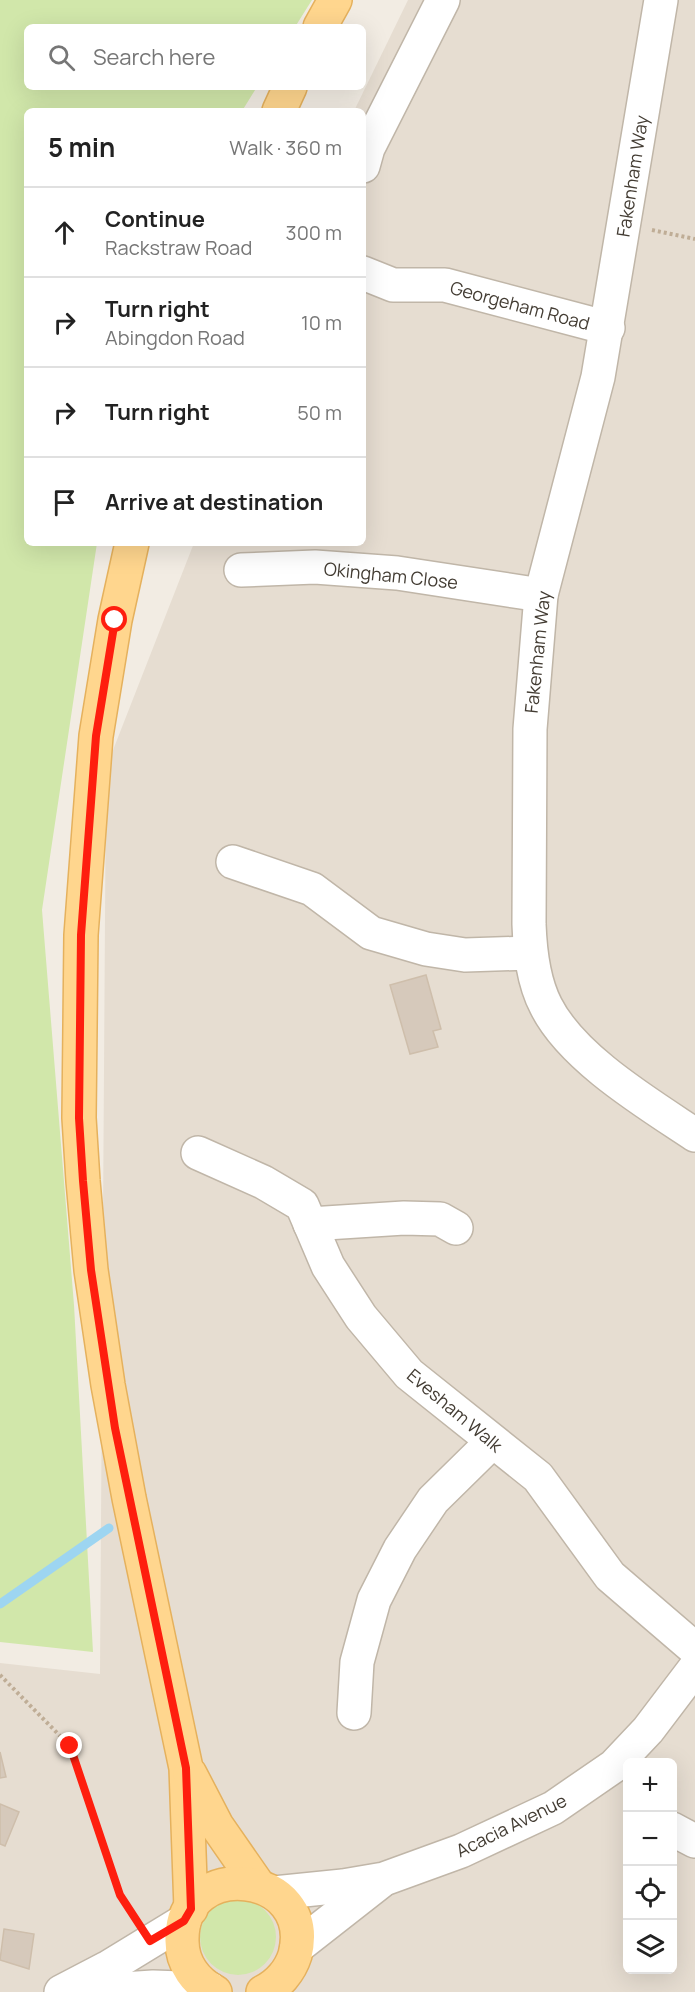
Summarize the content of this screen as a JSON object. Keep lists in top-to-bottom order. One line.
{"streets":{"street":["Fakenham Way","Georgeham Road","Okingham Close","Evesham Walk","Acacia Avenue"]},"crossings":[["Fakenham Way","Georgeham Road"],["Fakenham Way","Okingham Close"]],"page":{"search":"Search here","heading":["5 min","Walk · 360 m"],"list":[["Continue","Rackstraw Road","300 m"],["Turn right","Abingdon Road","10 m"],["Turn right","50 m"],"Arrive at destination"],"map_buttons":["+","−"]}}
